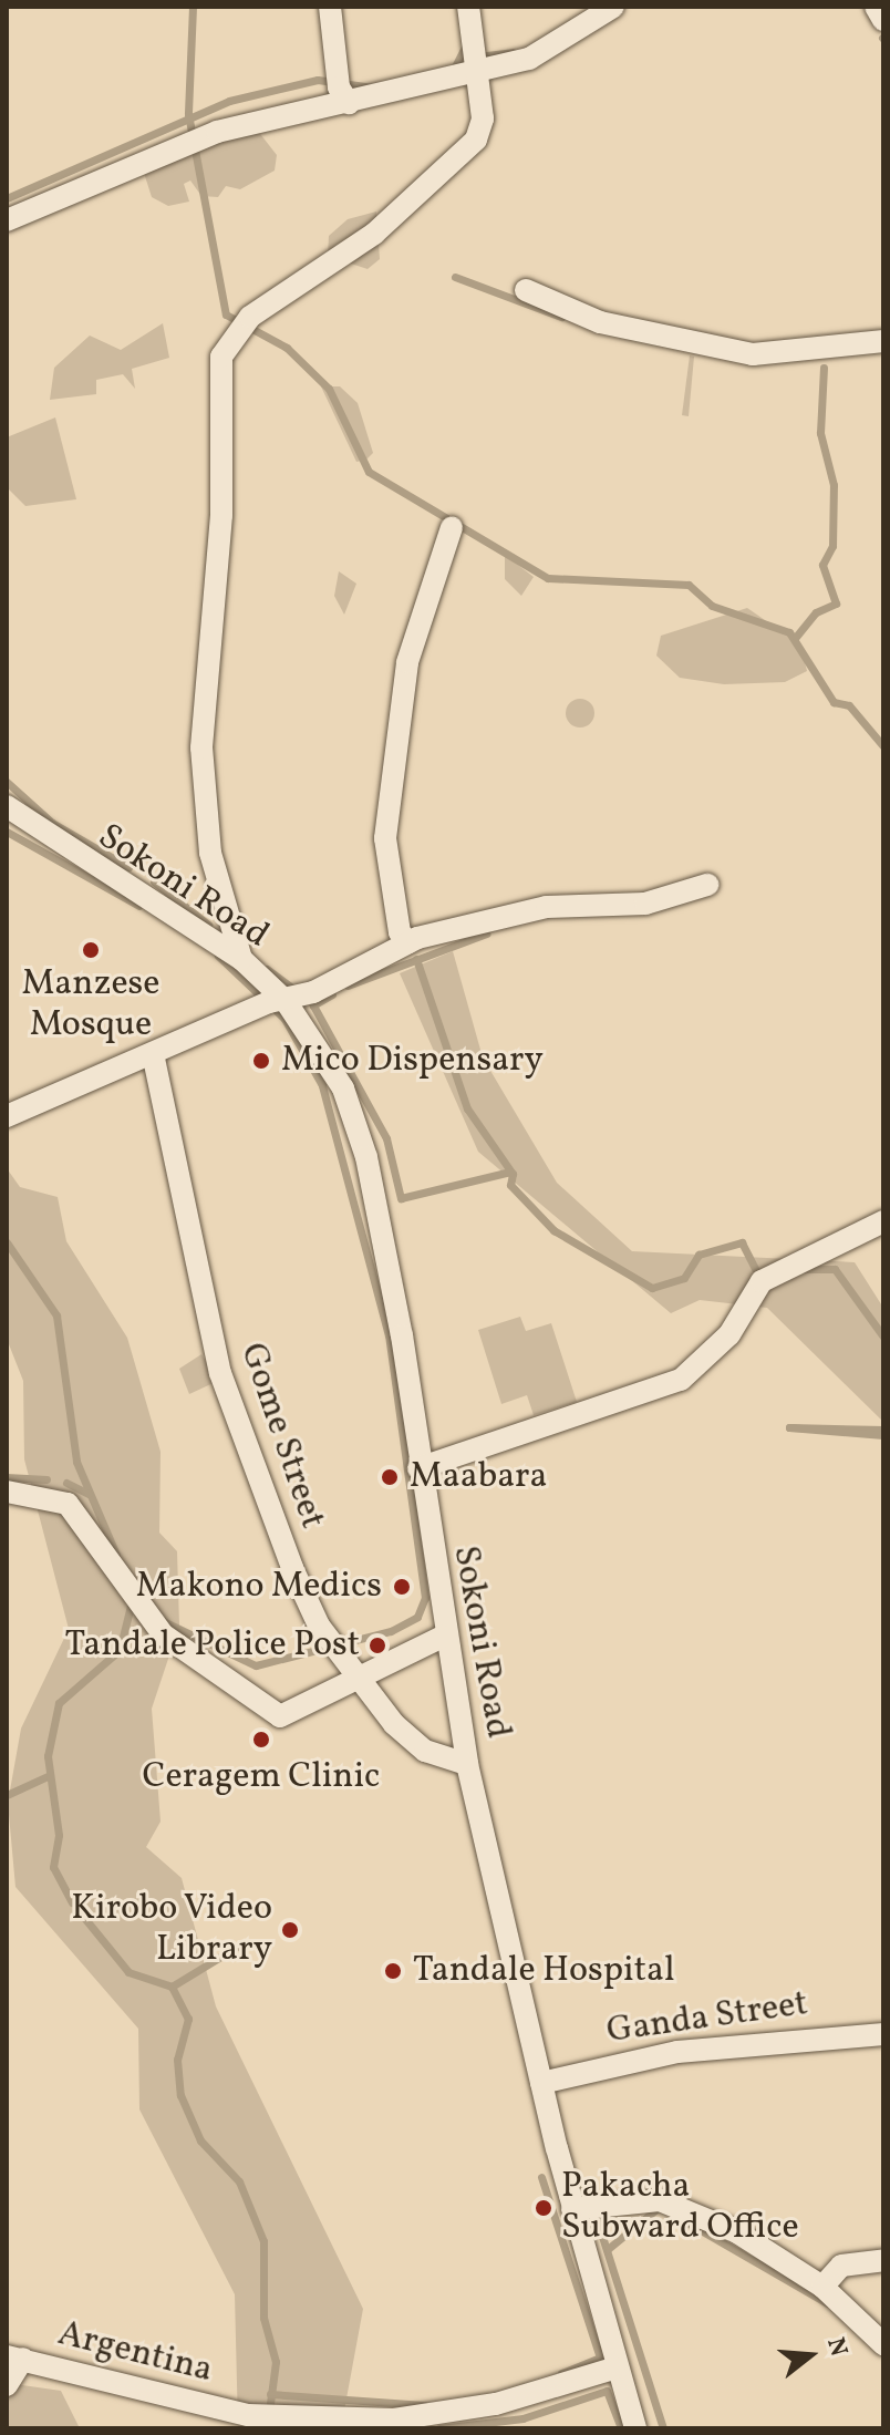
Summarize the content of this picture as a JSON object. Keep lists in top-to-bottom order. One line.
{"streets":{"street":["Sokoni Road","Gome Street","Ganda Street","Argentina"]},"crossings":[["Sokoni Road","Gome Street"],["Sokoni Road","Ganda Street"],["Sokoni Road","Argentina"]],"places":["Manzese Mosque","Mico Dispensary","Maabara","Makono Medics","Tandale Police Post","Ceragem Clinic","Kirobo Video Library","Tandale Hospital","Pakacha Subward Office"],"north":"right"}
